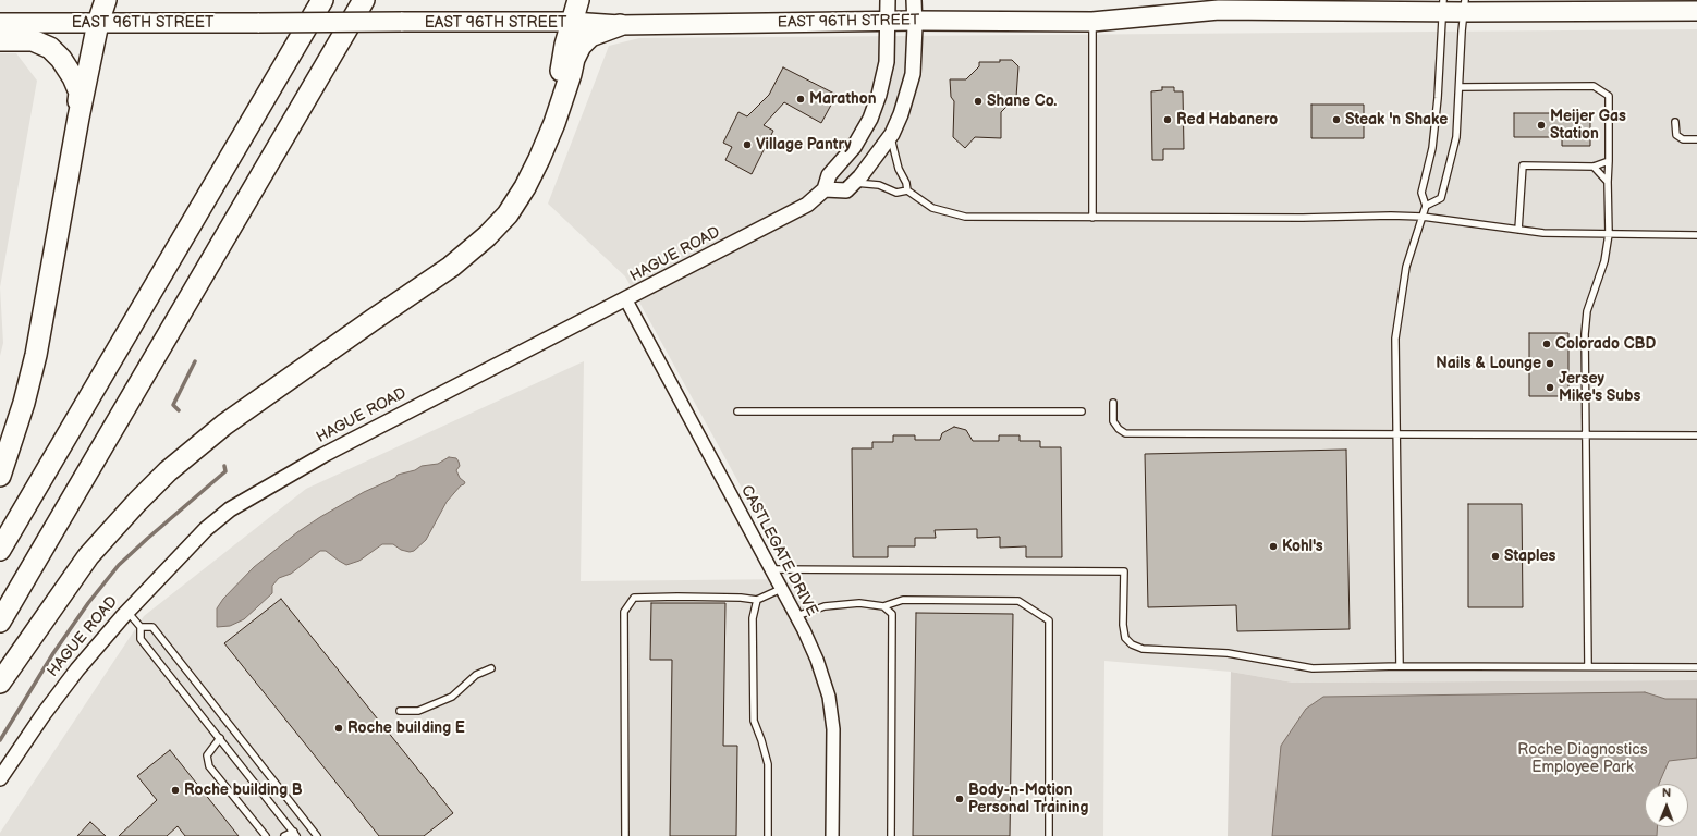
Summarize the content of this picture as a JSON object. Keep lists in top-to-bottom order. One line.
{"streets":{"main road":["EAST 96TH STREET"],"street":["HAGUE ROAD","CASTLEGATE DRIVE"]},"crossings":[["EAST 96TH STREET","HAGUE ROAD"],["HAGUE ROAD","CASTLEGATE DRIVE"]],"parks":["Roche Diagnostics Employee Park"],"places":["Marathon","Shane Co.","Red Habanero","Steak 'n Shake","Meijer Gas Station","Village Pantry","Colorado CBD","Nails & Lounge","Jersey Mike's Subs","Kohl's","Staples","Roche building E","Roche building B","Body-n-Motion Personal Training"],"north":"top"}
